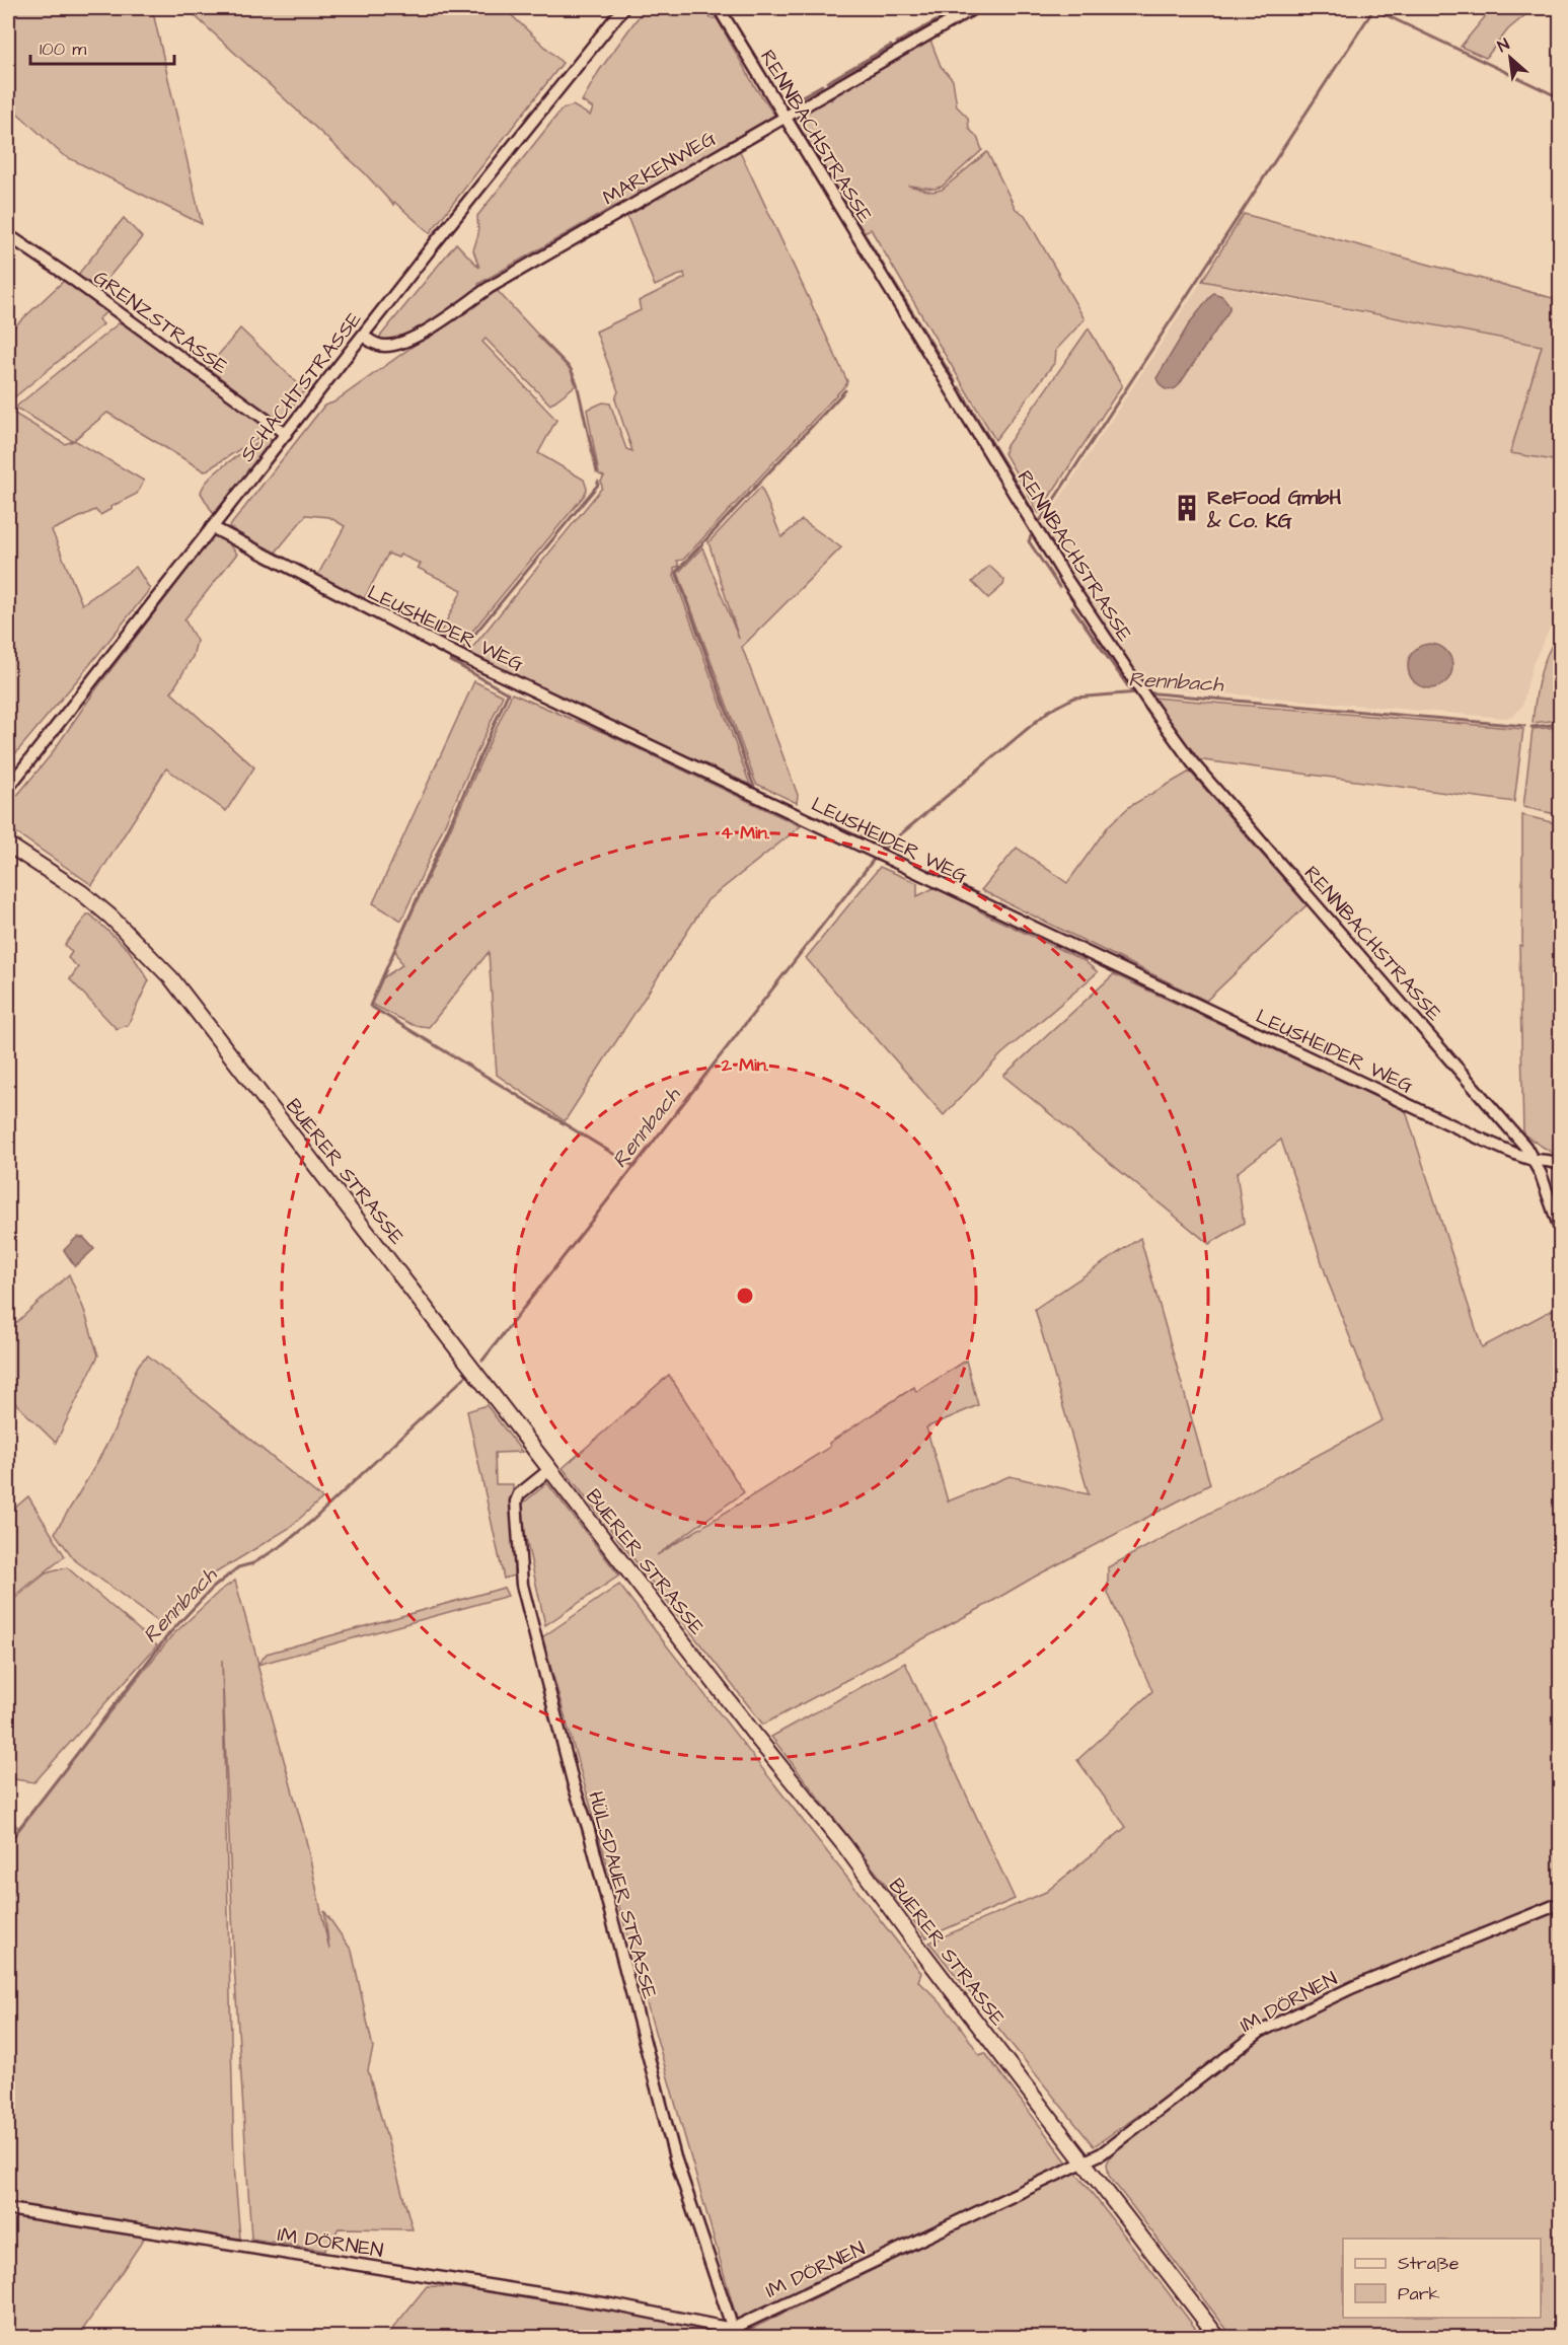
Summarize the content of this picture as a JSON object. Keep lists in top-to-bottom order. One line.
{"streets":{"main road":["BUERER STRASSE"],"street":["RENNBACHSTRASSE","MARKENWEG","GRENZSTRASSE","SCHACHTSTRASSE","LEUSHEIDER WEG","HÜLSDAUER STRASSE","IM DÖRNEN"]},"crossings":[["RENNBACHSTRASSE","MARKENWEG"],["RENNBACHSTRASSE","LEUSHEIDER WEG"],["MARKENWEG","SCHACHTSTRASSE"],["GRENZSTRASSE","SCHACHTSTRASSE"],["SCHACHTSTRASSE","LEUSHEIDER WEG"],["BUERER STRASSE","HÜLSDAUER STRASSE"],["BUERER STRASSE","IM DÖRNEN"],["HÜLSDAUER STRASSE","IM DÖRNEN"]],"water":["Rennbach"],"places":{"building":["ReFood GmbH & Co. KG"]},"legend":["Straße","Park"],"scale_bar":"100 m","north":"top left","rings":["4 Min.","2 Min."]}
